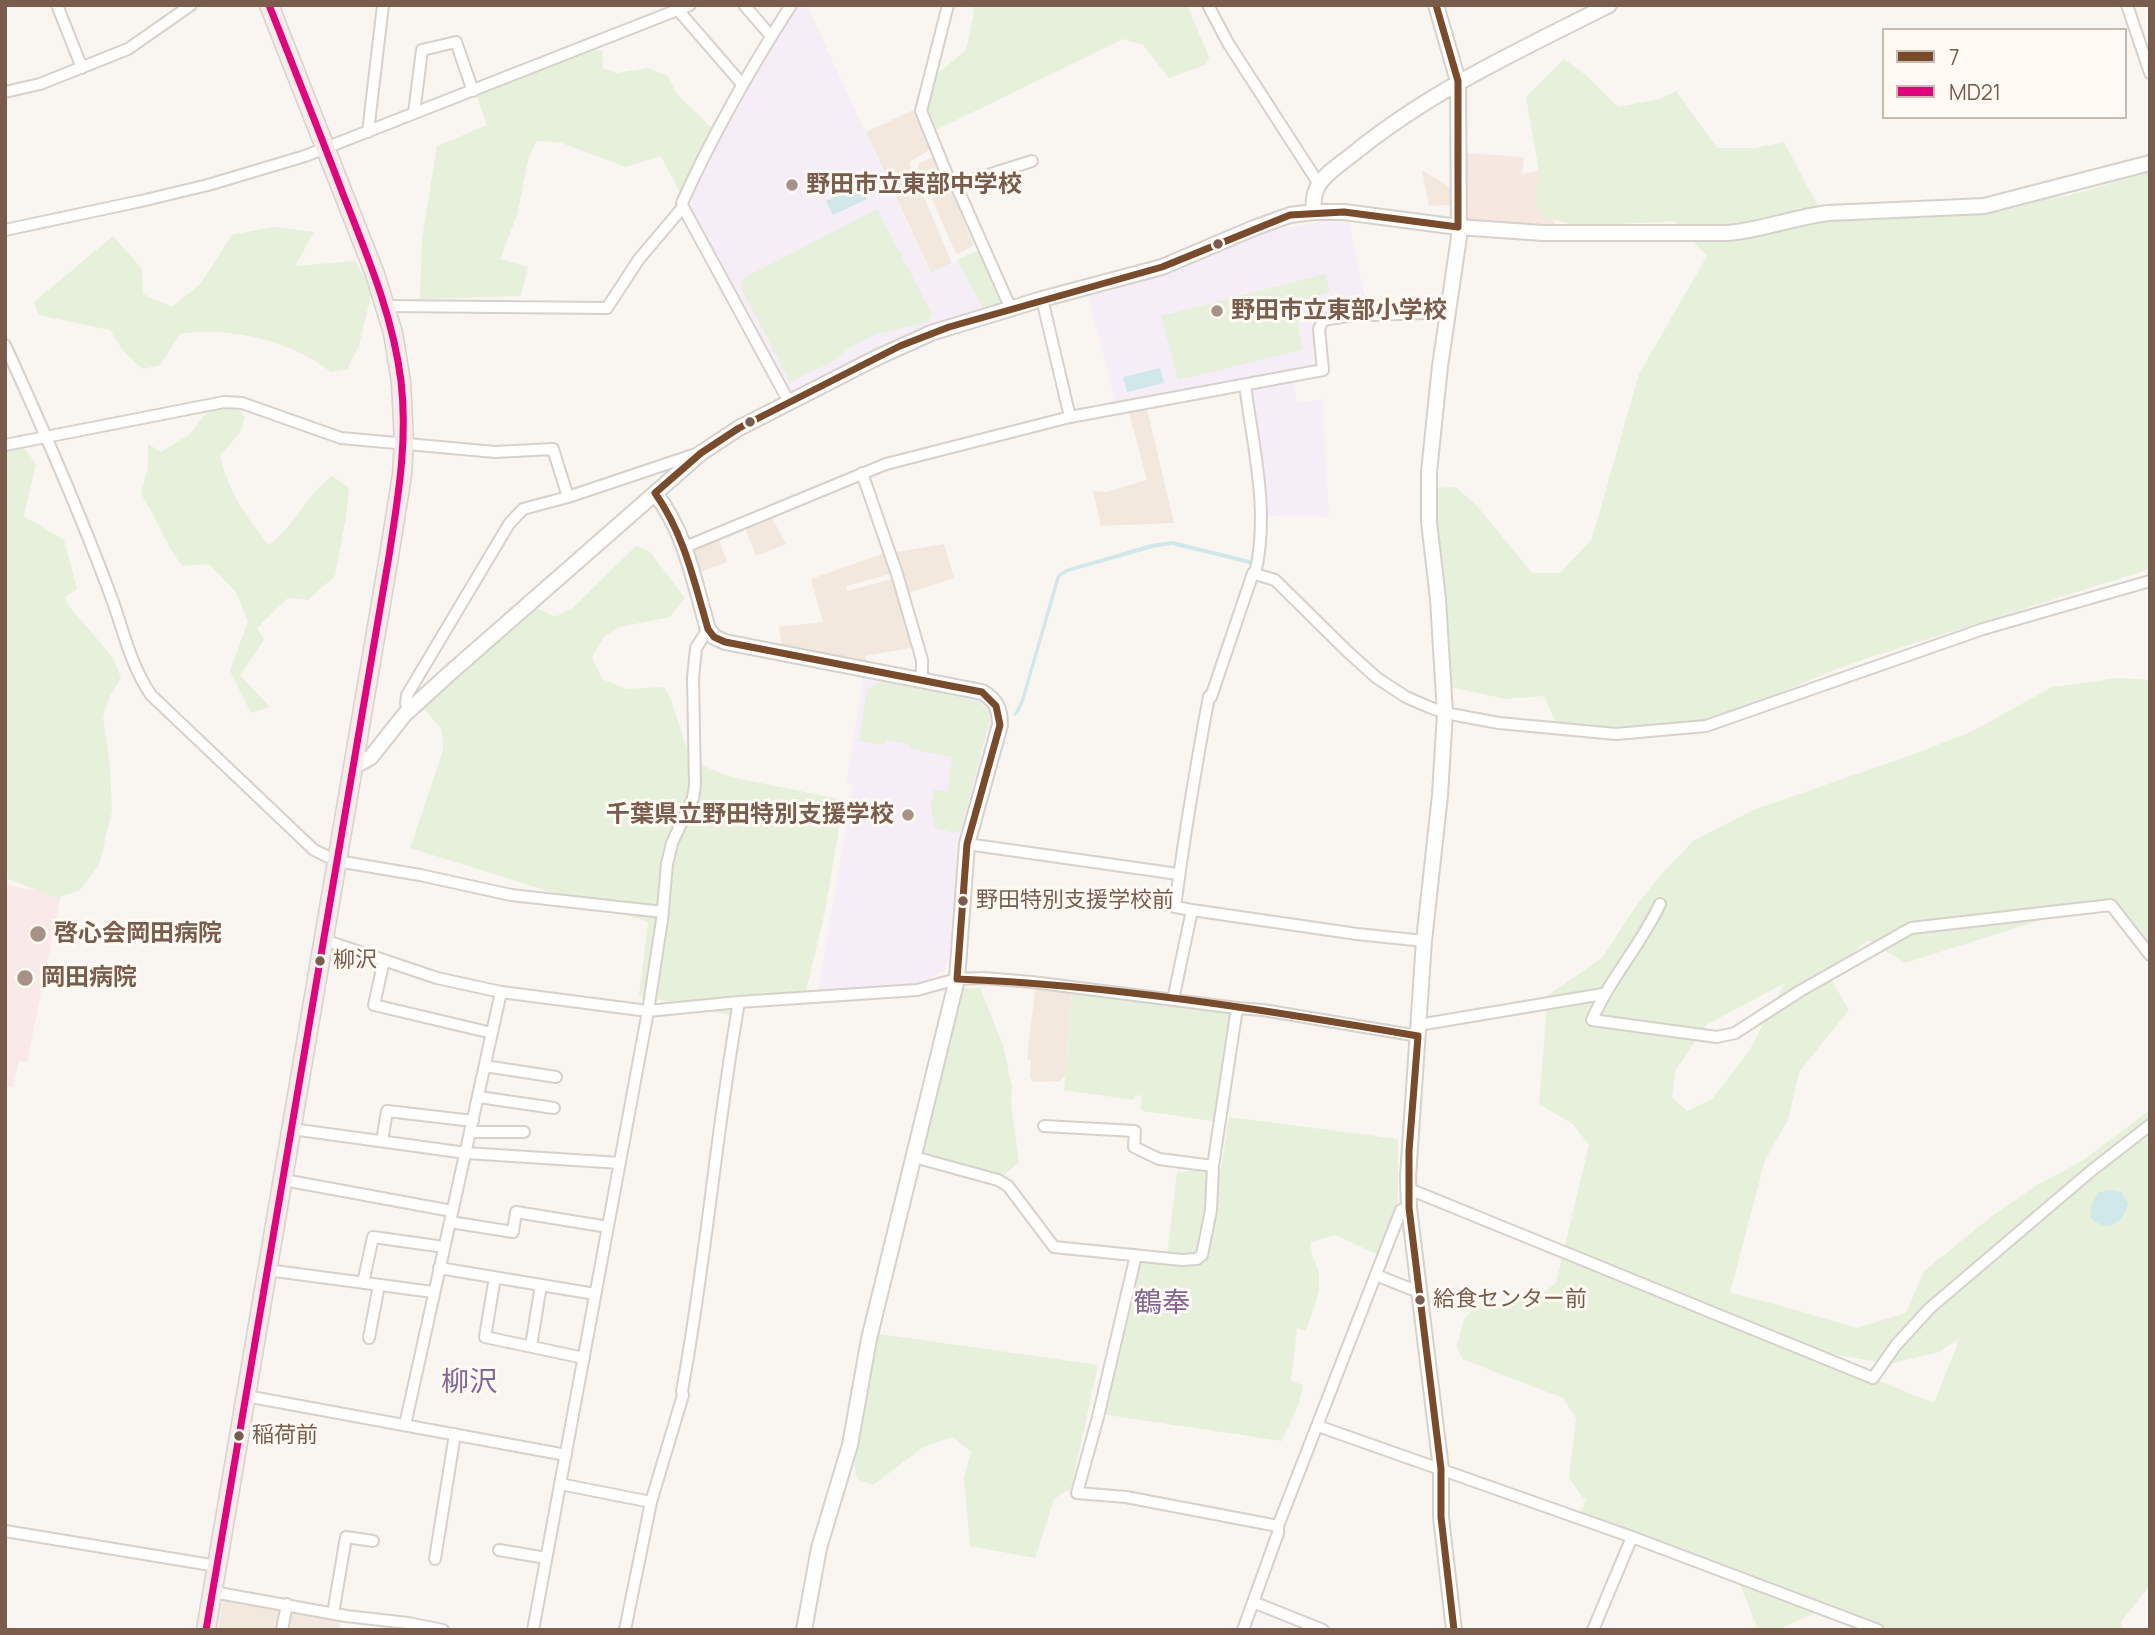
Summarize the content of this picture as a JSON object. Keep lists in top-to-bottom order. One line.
{"districts":["鶴奉","柳沢"],"places":["野田市立東部中学校","野田市立東部小学校","千葉県立野田特別支援学校","野田特別支援学校前","啓心会岡田病院","柳沢","岡田病院","給食センター前","稲荷前"],"lines":["transit line 7","transit line MD21"],"legend":["7","MD21"]}
